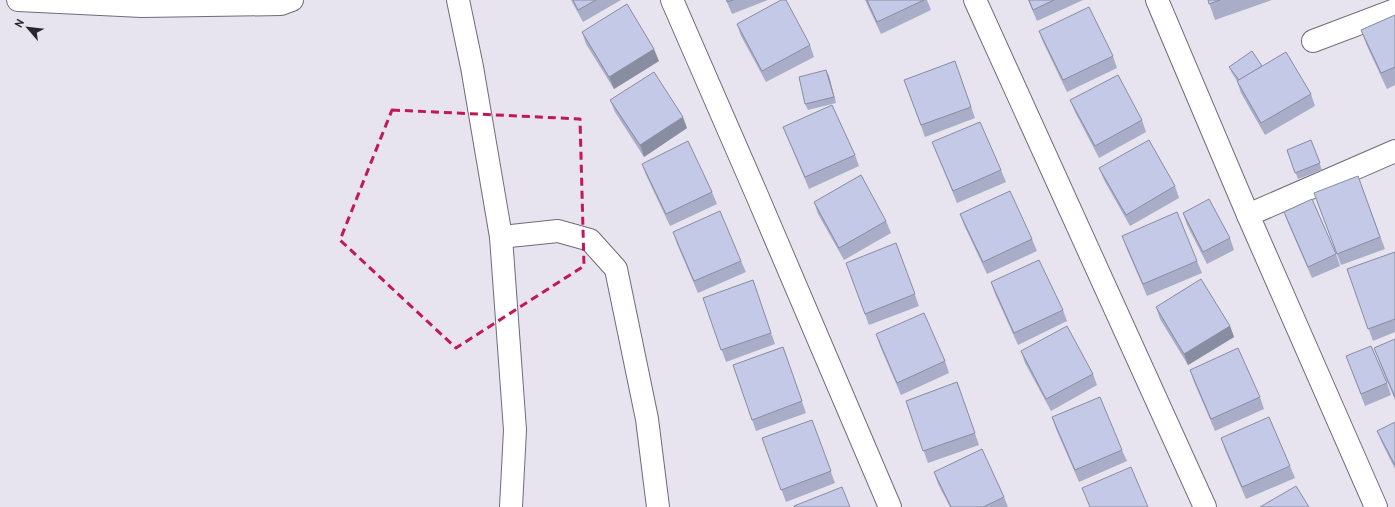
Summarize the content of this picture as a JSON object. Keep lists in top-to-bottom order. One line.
{"north":"top left"}
